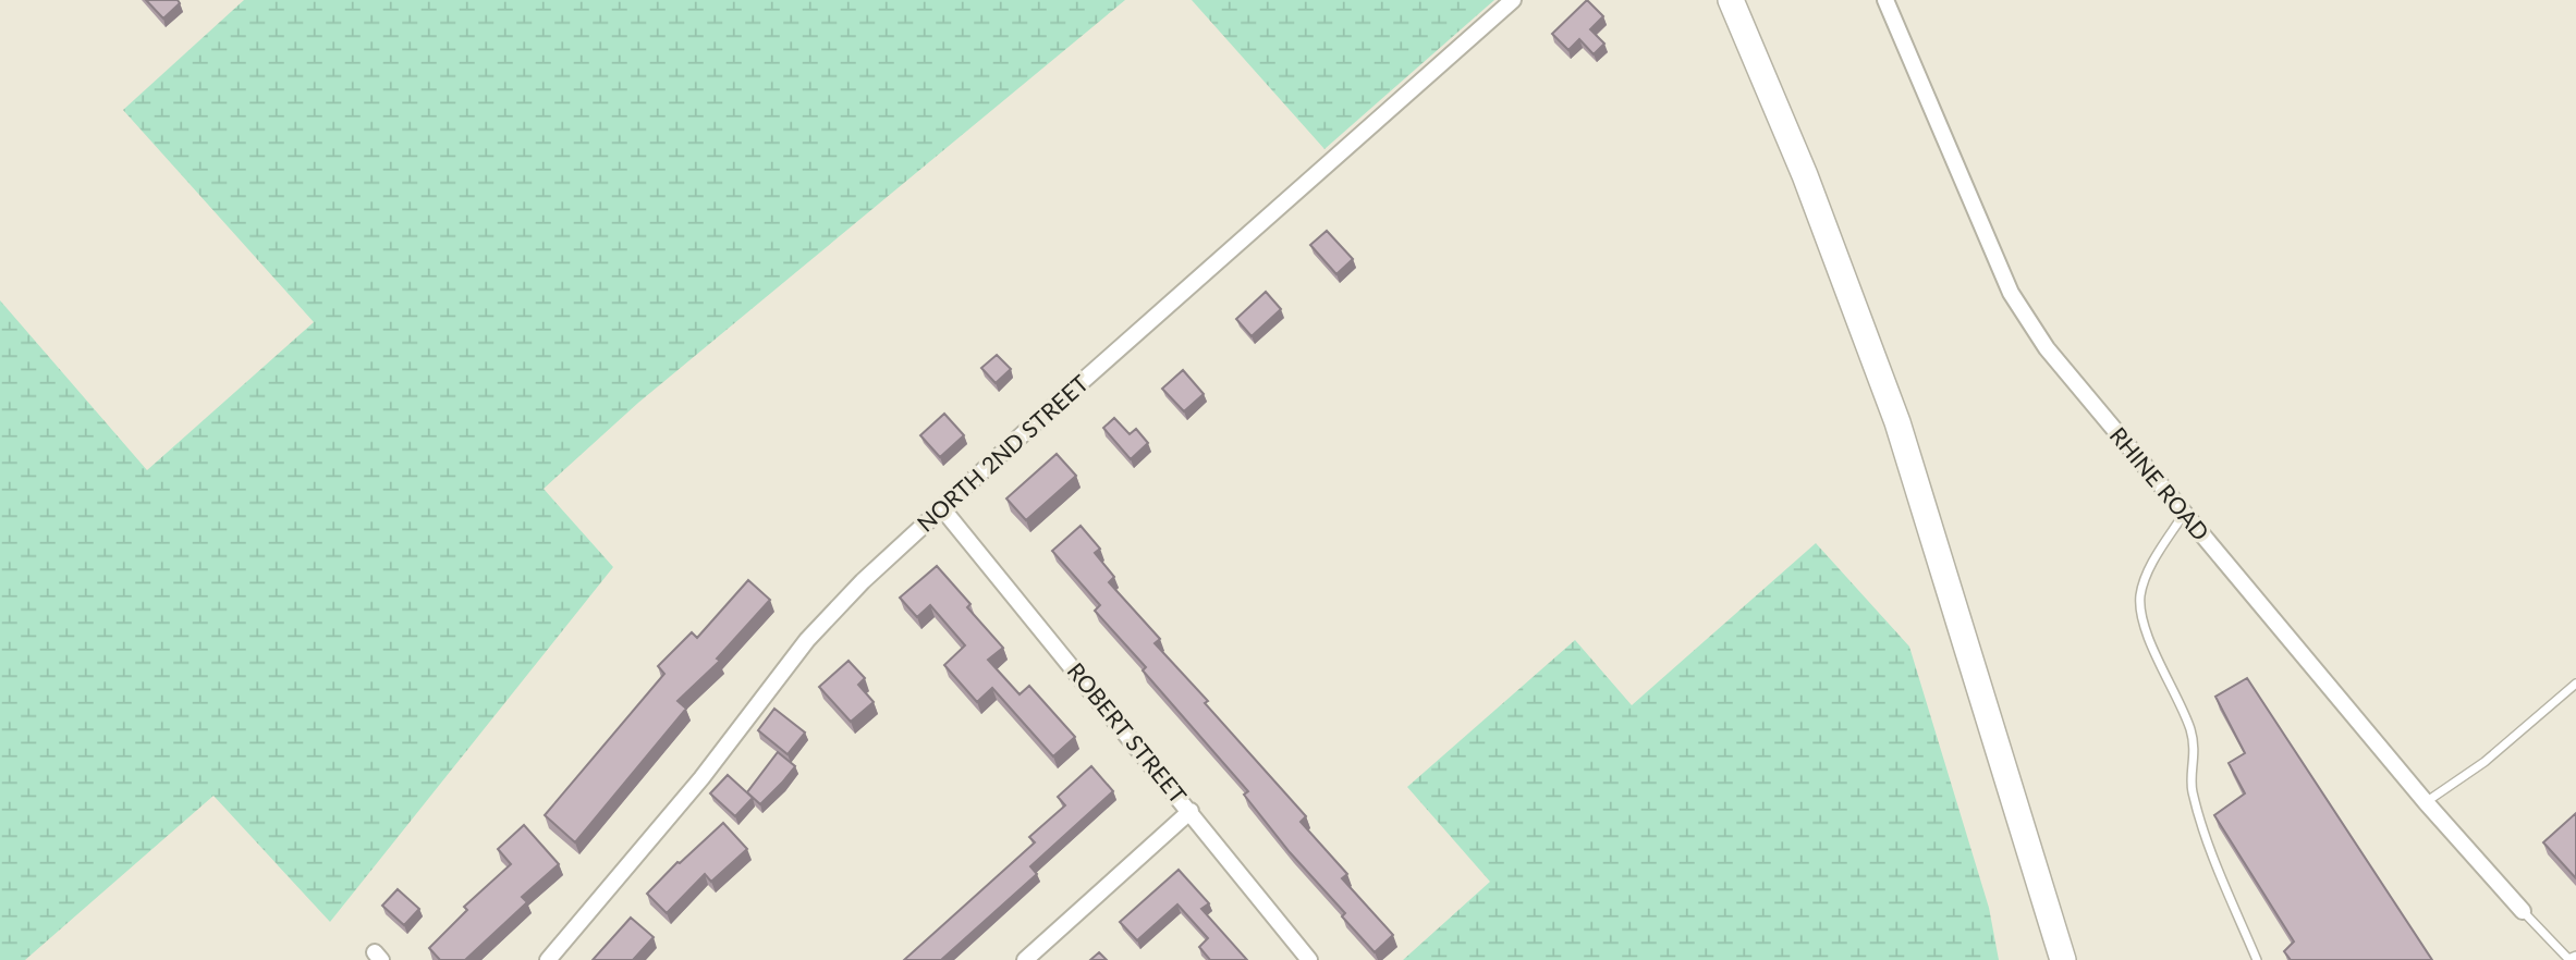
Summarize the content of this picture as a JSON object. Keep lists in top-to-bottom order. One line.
{"streets":{"street":["NORTH 2ND STREET","RHINE ROAD","ROBERT STREET"]},"crossings":[["NORTH 2ND STREET","ROBERT STREET"]]}
